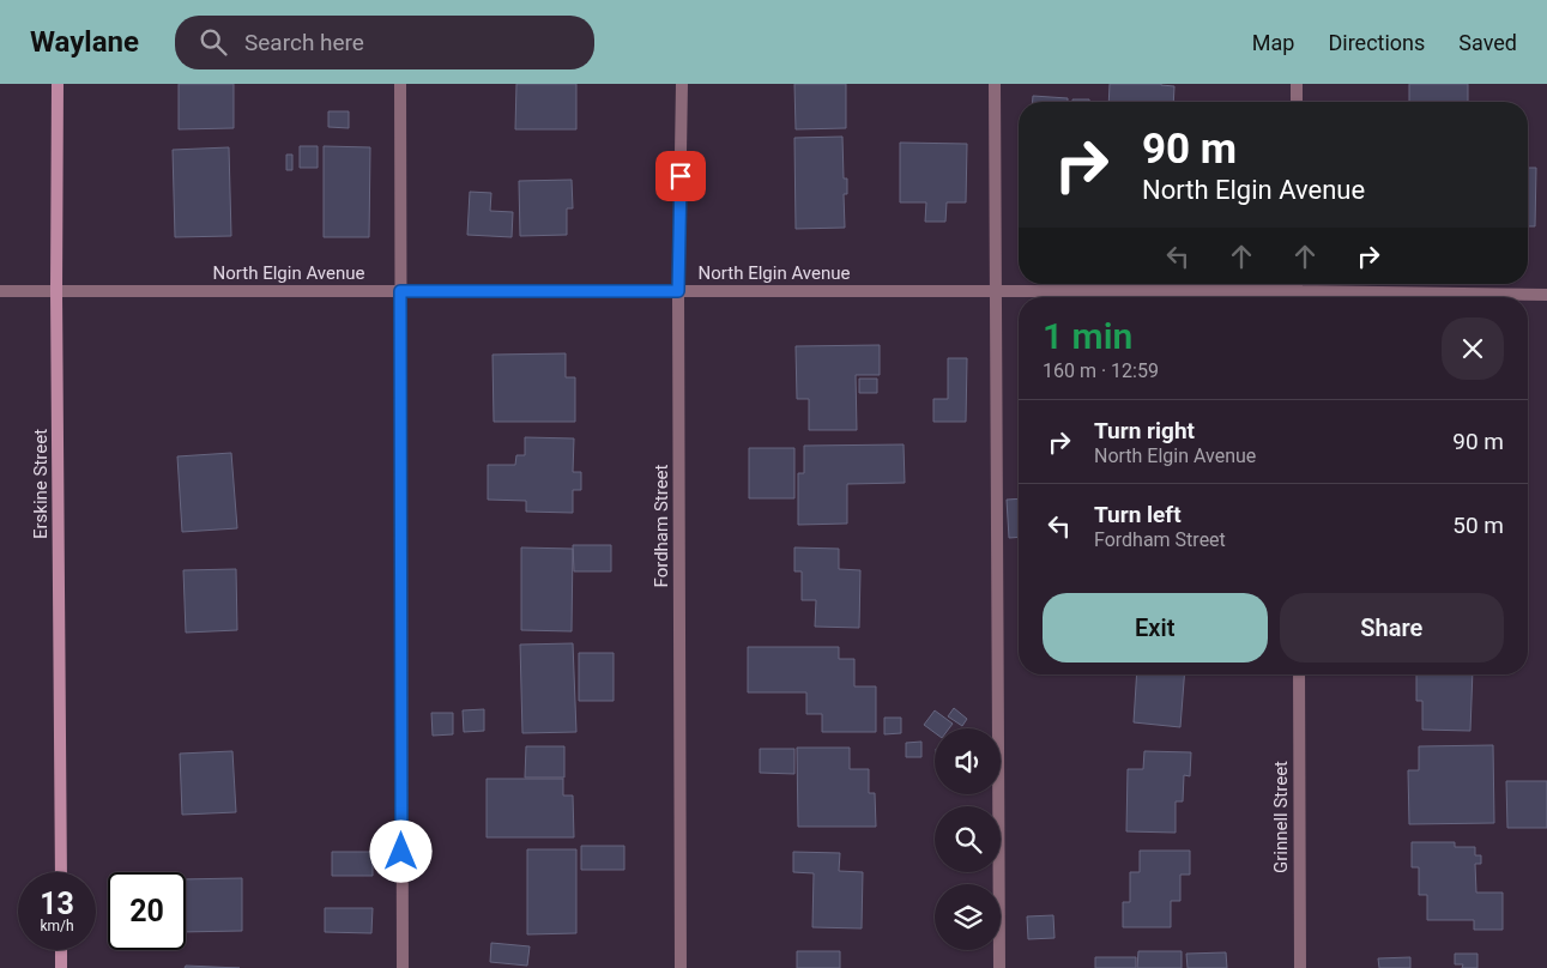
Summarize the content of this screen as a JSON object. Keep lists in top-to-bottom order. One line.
{"streets":{"street":["North Elgin Avenue","Erskine Street","Fordham Street","Grinnell Street"]},"crossings":[["North Elgin Avenue","Erskine Street"],["North Elgin Avenue","Fordham Street"]],"page":{"header":"Waylane","search":"Search here","nav":["Map","Directions","Saved"],"turn":["90 m","North Elgin Avenue"],"heading":["1 min","160 m · 12:59"],"list":[{"name":"Turn right","note":"North Elgin Avenue","value":"90 m"},{"name":"Turn left","note":"Fordham Street","value":"50 m"}],"buttons":["Exit","Share"],"speed":"13 km/h","limit":"20"}}
